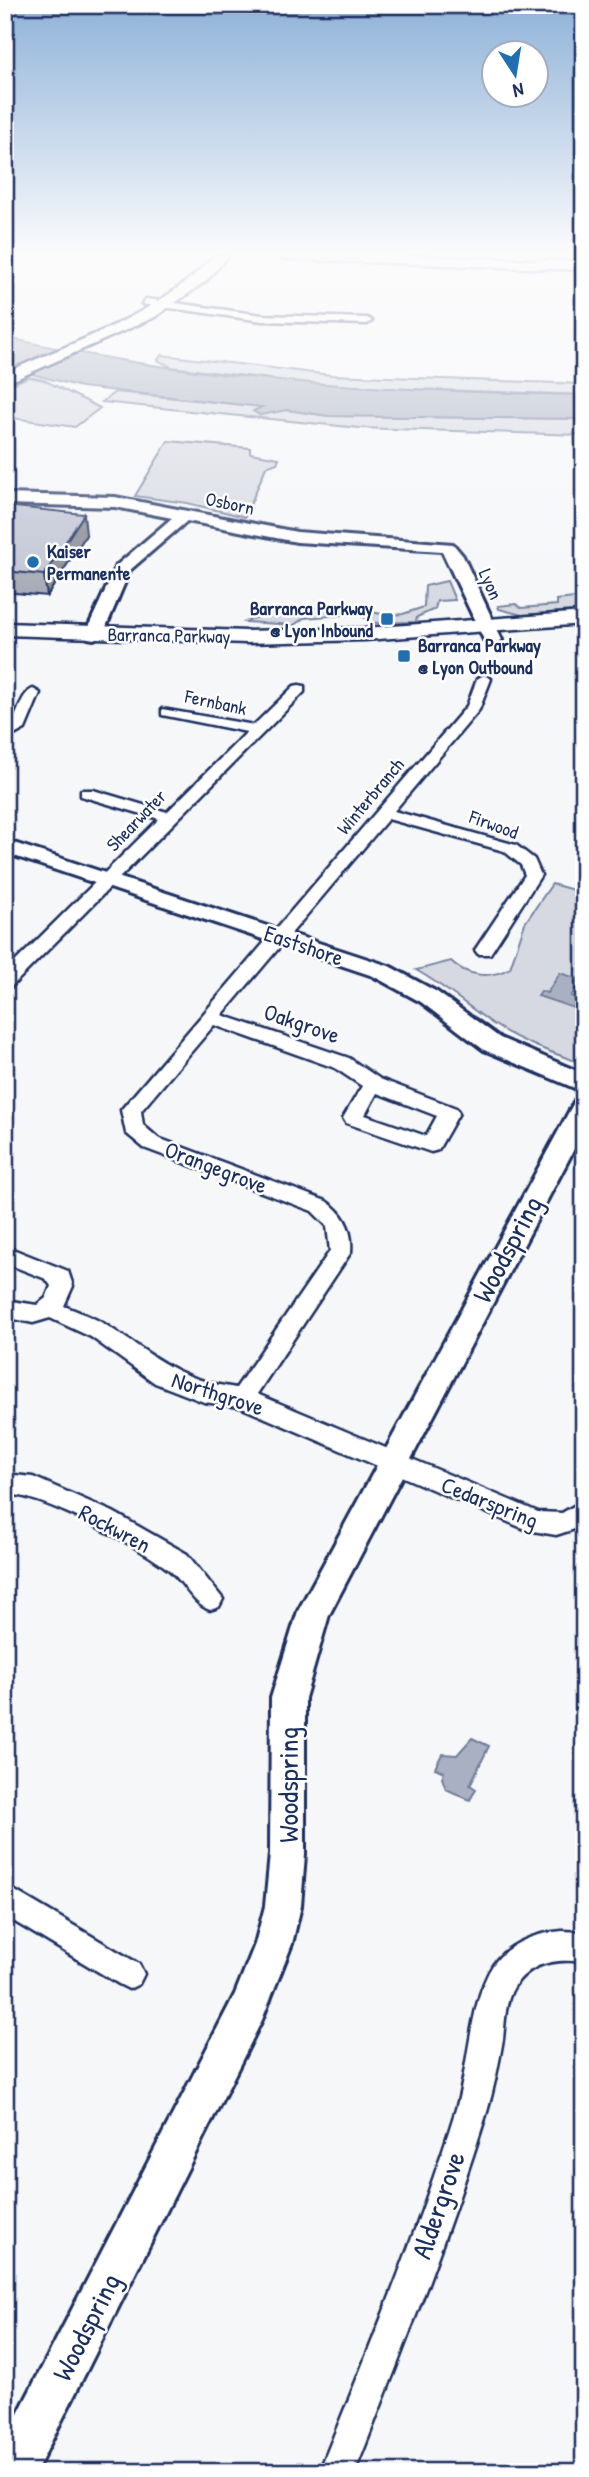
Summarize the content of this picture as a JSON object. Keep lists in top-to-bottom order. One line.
{"streets":{"main road":["Barranca Parkway"],"street":["Osborn","Lyon","Fernbank","Winterbranch","Shearwater","Firwood","Eastshore","Oakgrove","Orangegrove","Woodspring","Northgrove","Cedarspring","Rockwren","Aldergrove"]},"crossings":[["Osborn","Lyon"],["Lyon","Barranca Parkway"],["Fernbank","Shearwater"],["Winterbranch","Firwood"],["Winterbranch","Eastshore"],["Winterbranch","Orangegrove"],["Shearwater","Eastshore"],["Eastshore","Orangegrove"],["Oakgrove","Orangegrove"],["Orangegrove","Northgrove"],["Woodspring","Northgrove"],["Woodspring","Cedarspring"],["Northgrove","Cedarspring"]],"places":{"other":["Kaiser Permanente"],"transit":["Barranca Parkway @ Lyon Inbound","Barranca Parkway @ Lyon Outbound"]},"north":"bottom"}
